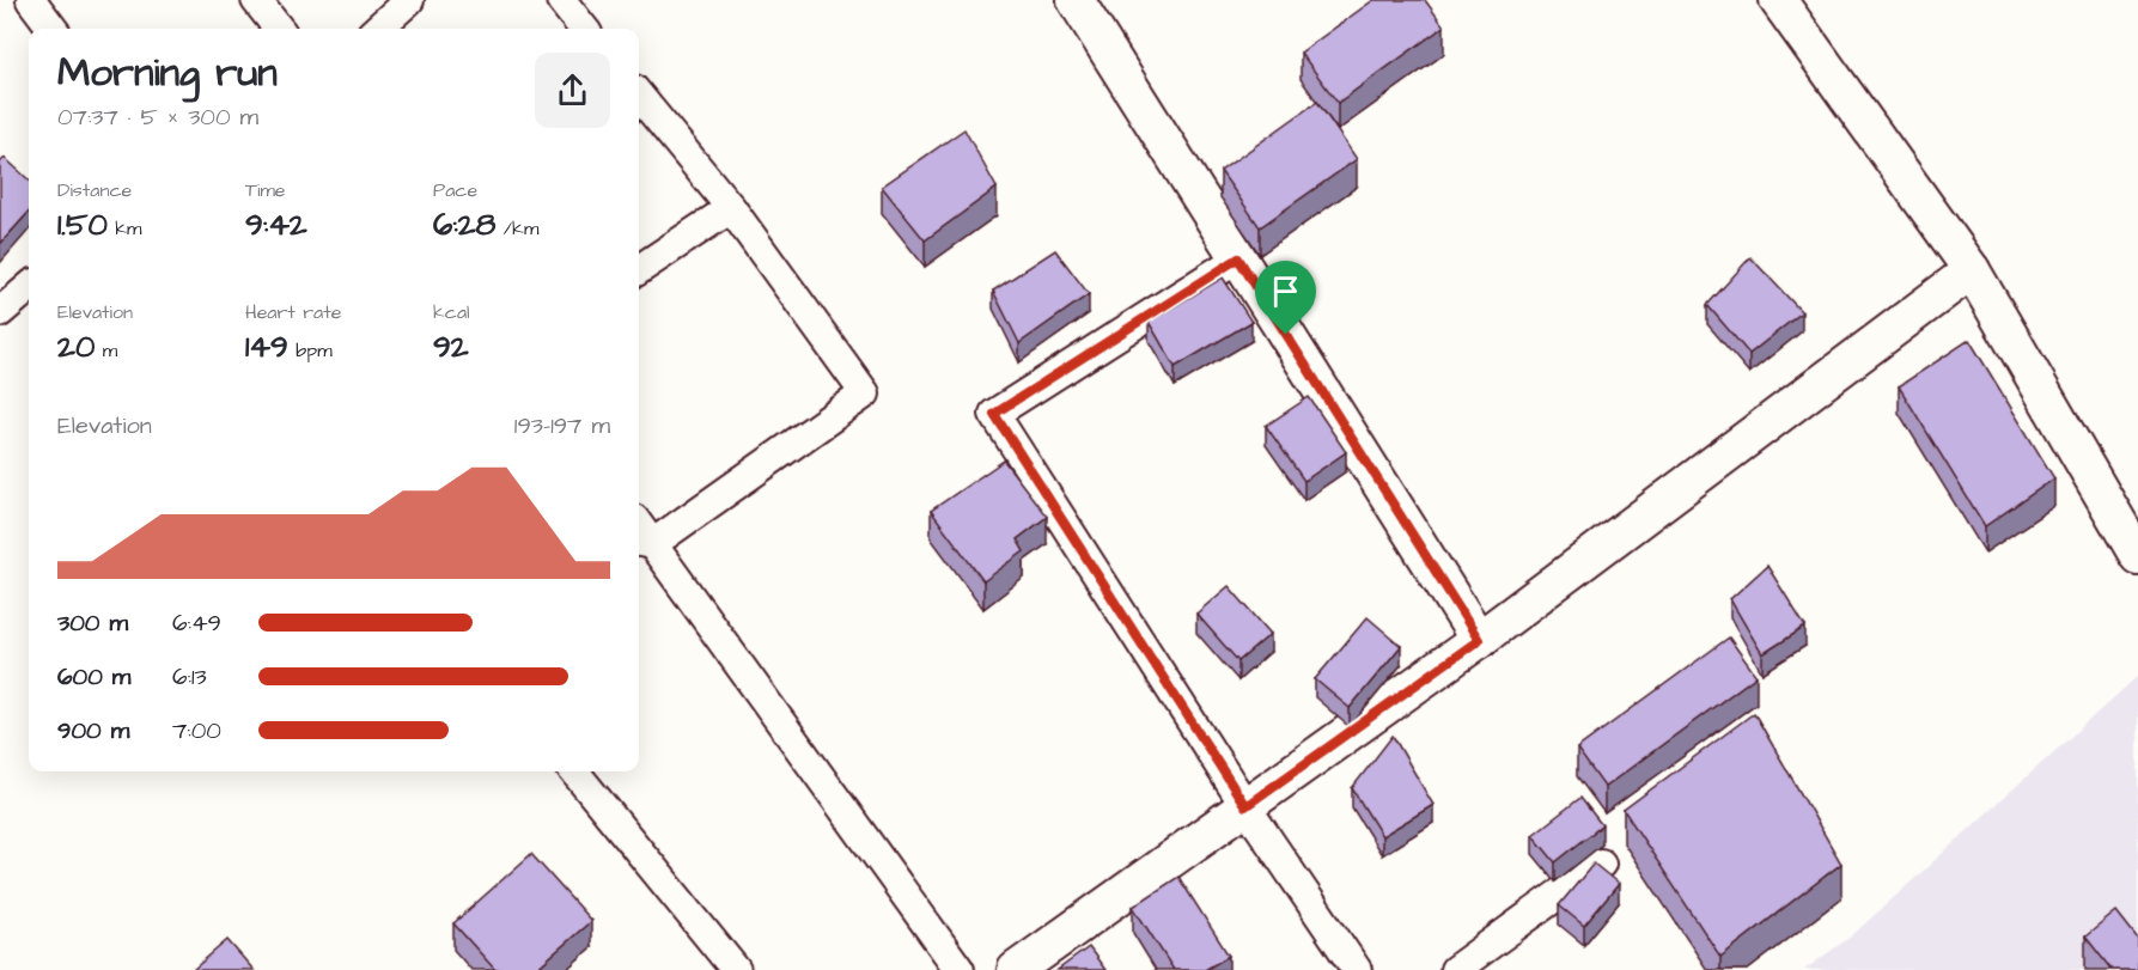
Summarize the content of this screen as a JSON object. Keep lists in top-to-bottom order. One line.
{"page":{"heading":["Morning run","07:37 · 5 × 300 m"],"stats":[["Distance","1.50 km"],["Time","9:42"],["Pace","6:28 /km"],["Elevation","20 m"],["Heart rate","149 bpm"],["kcal","92"]],"chart":["Elevation","193–197 m"],"list":[{"name":"300 m","note":"6:49"},{"name":"600 m","note":"6:13"},{"name":"900 m","note":"7:00"}]}}
